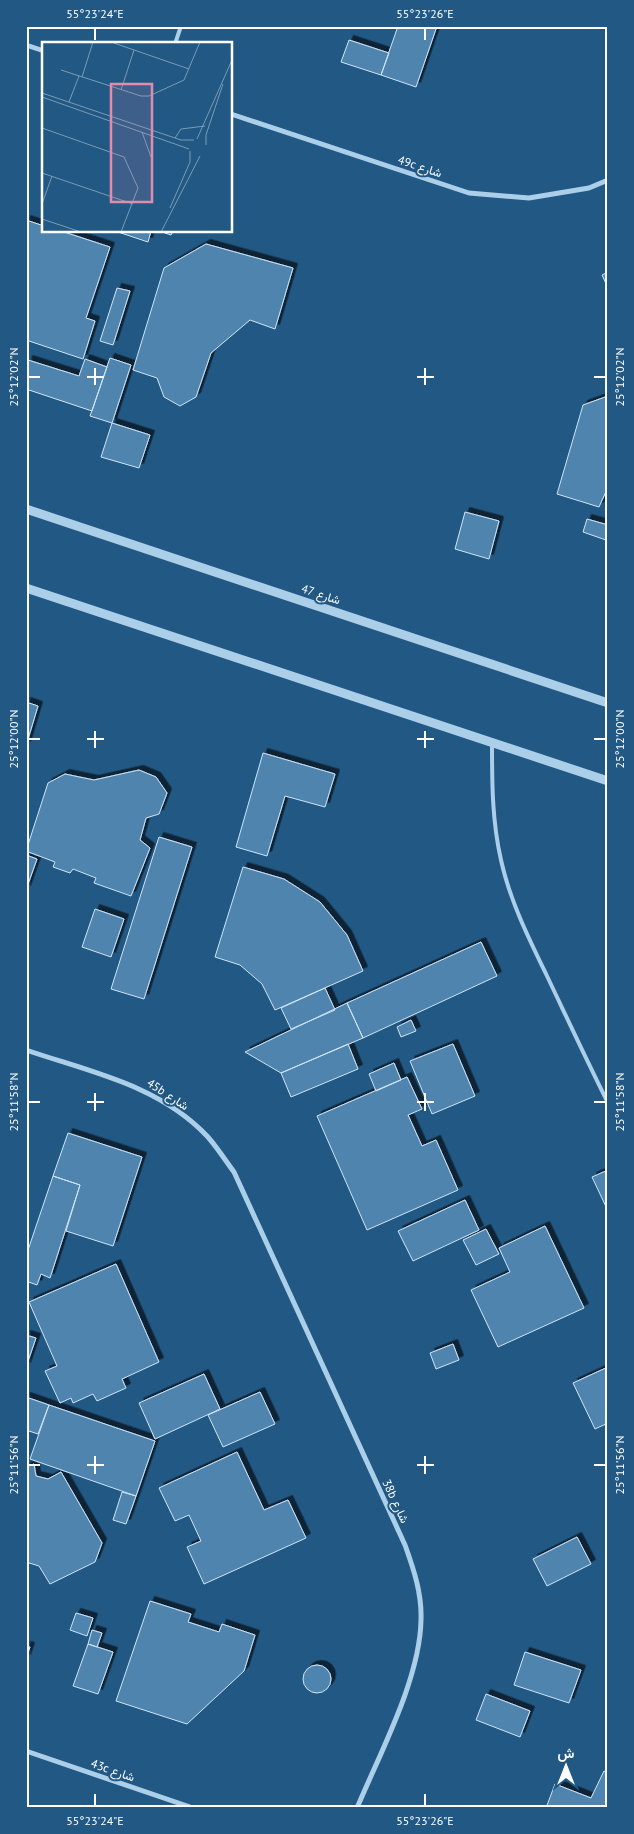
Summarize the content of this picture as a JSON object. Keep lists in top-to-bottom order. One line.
{"streets":{"street":["49c شارع","شارع 47","45b شارع","38b شارع","43c شارع"]},"crossings":[["45b شارع","38b شارع"]],"north":"top","coordinates":["55°23'24\"E","55°23'26\"E","25°12'02\"N","25°12'00\"N","25°11'58\"N","25°11'56\"N"]}
